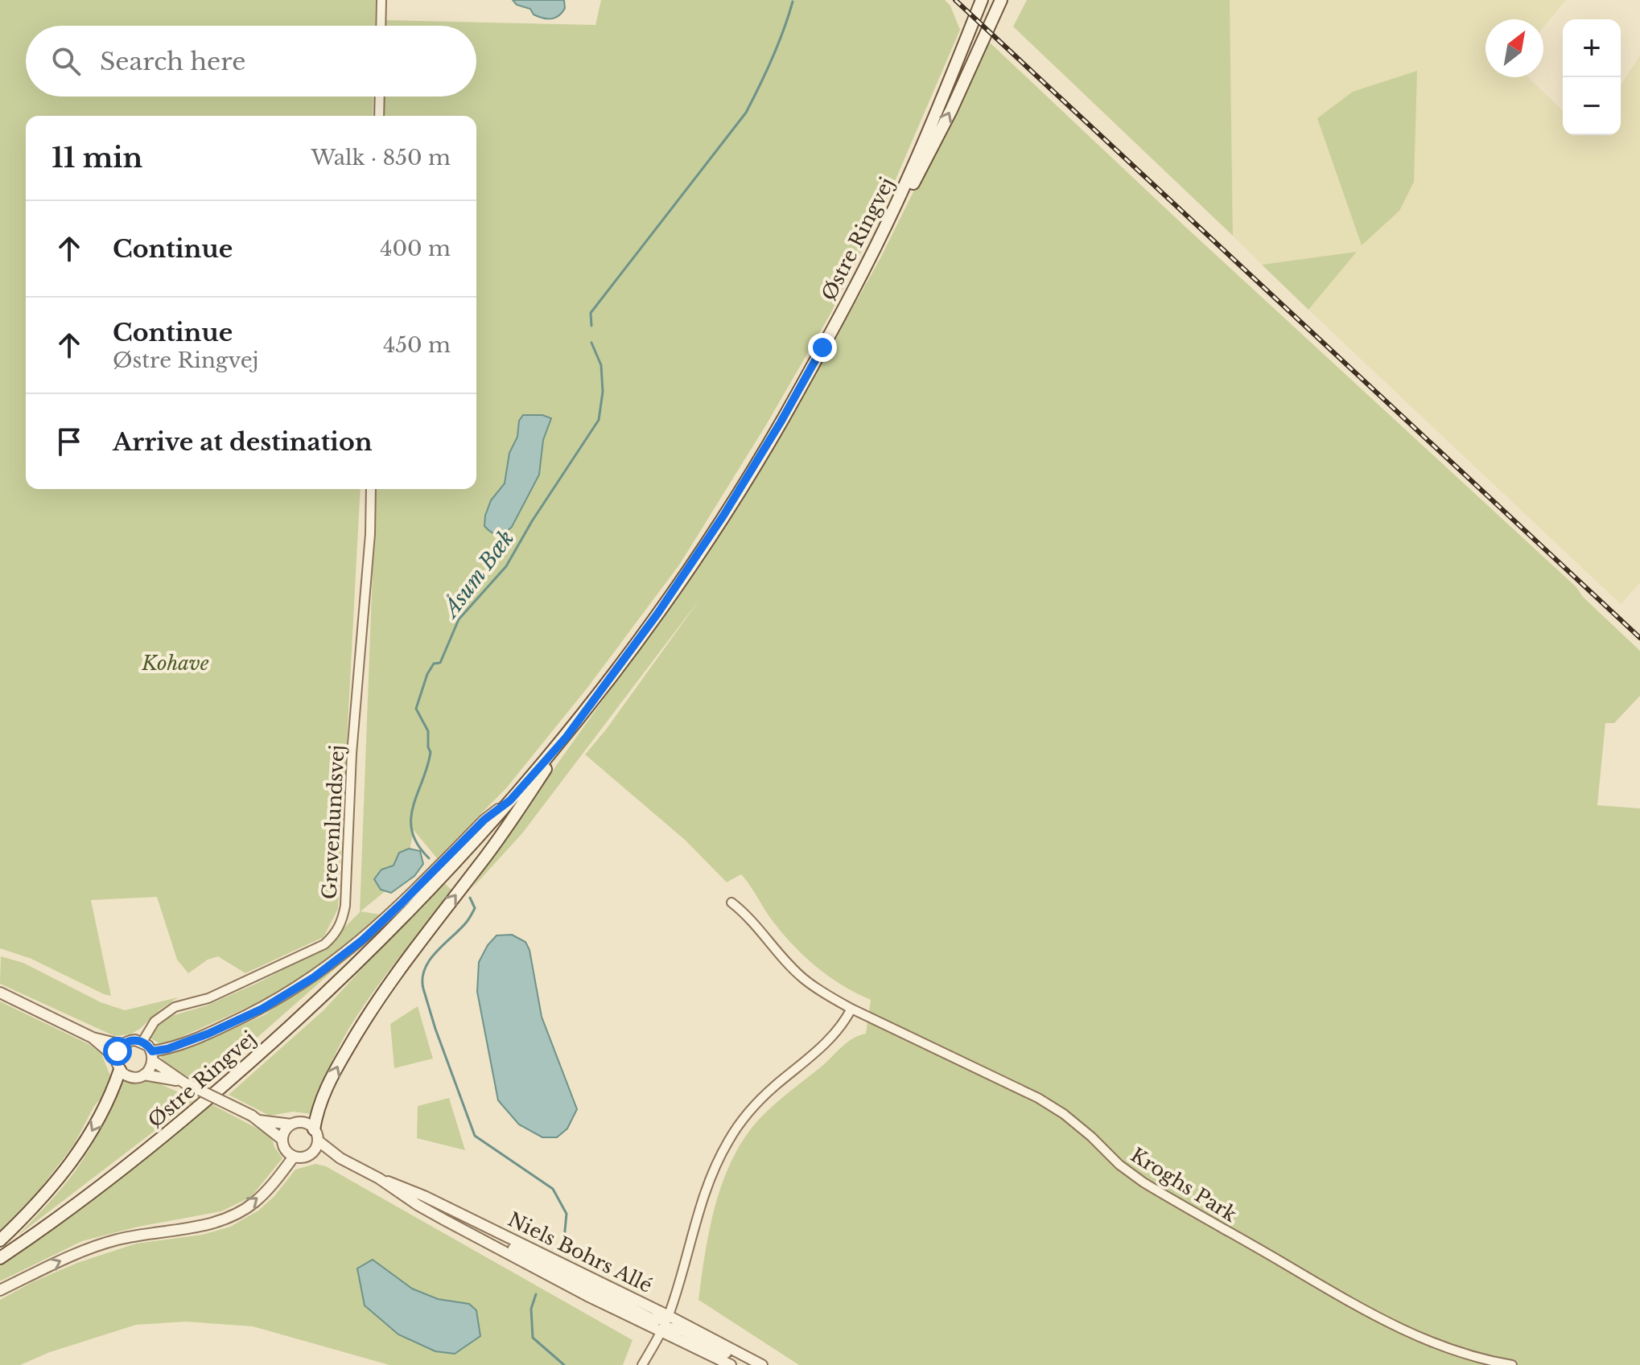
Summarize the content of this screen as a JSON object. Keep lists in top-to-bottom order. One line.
{"streets":{"main road":["Østre Ringvej"],"street":["Grevenlundsvej","Kroghs Park","Niels Bohrs Allé"]},"water":["Åsum Bæk"],"parks":["Kohave"],"north":"top right","page":{"map_buttons":["+","−"],"search":"Search here","heading":["11 min","Walk · 850 m"],"list":[["Continue","400 m"],["Continue","Østre Ringvej","450 m"],"Arrive at destination"]}}
